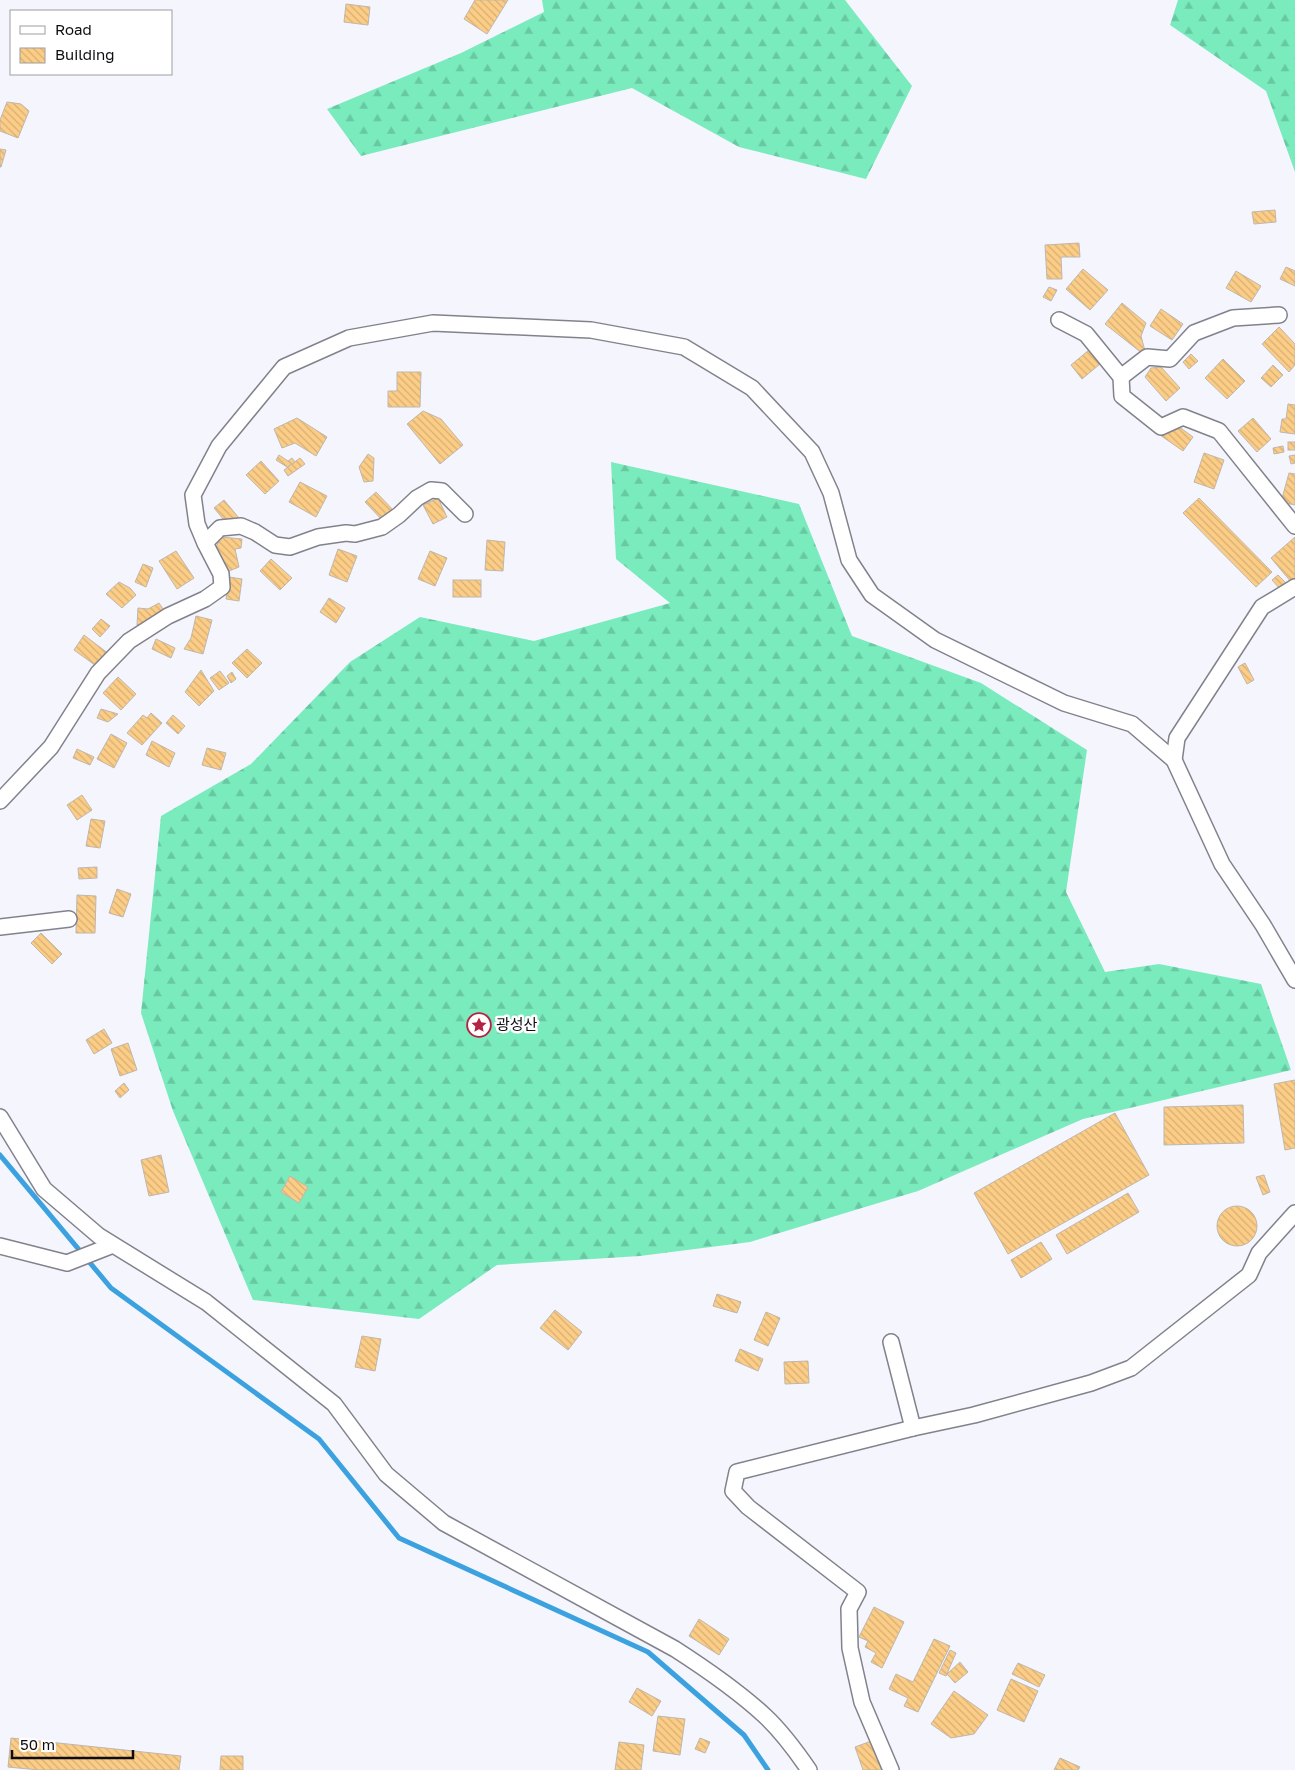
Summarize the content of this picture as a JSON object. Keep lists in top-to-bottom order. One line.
{"places":{"place":["광성산"]},"legend":["Road","Building"],"scale_bar":"50 m"}
